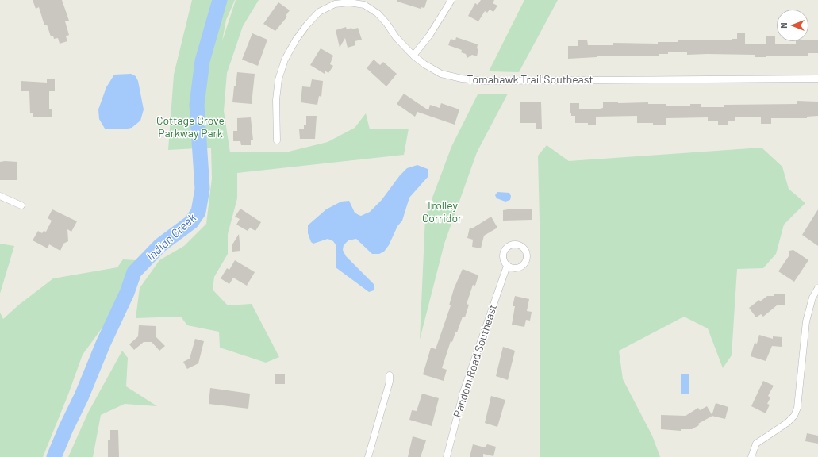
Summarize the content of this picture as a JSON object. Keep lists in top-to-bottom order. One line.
{"streets":{"street":["Tomahawk Trail Southeast","Random Road Southeast"]},"water":["Indian Creek"],"parks":["Cottage Grove Parkway Park","Trolley Corridor"],"north":"left"}
